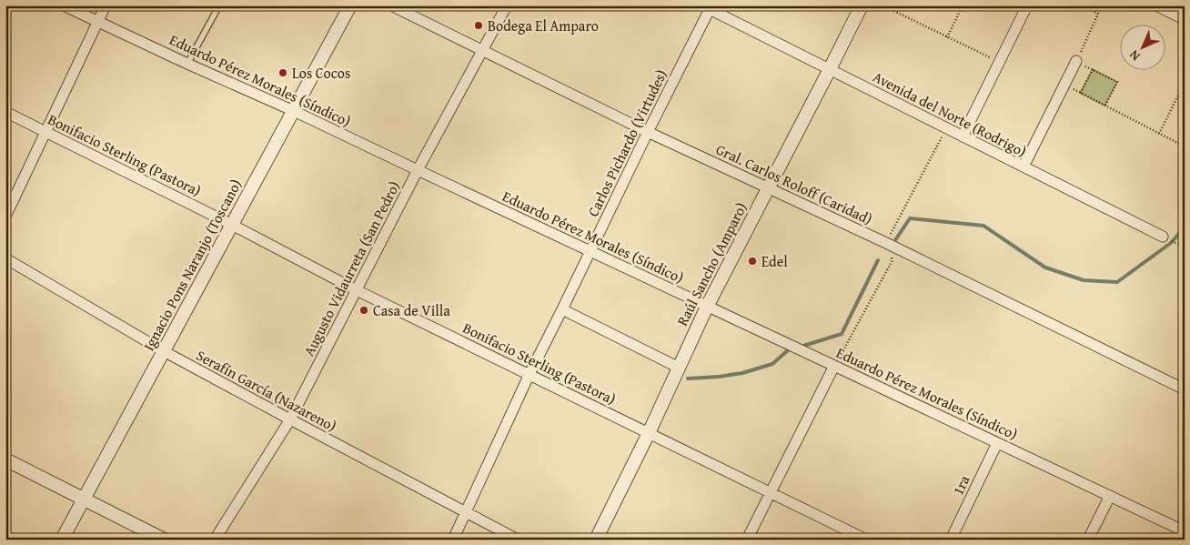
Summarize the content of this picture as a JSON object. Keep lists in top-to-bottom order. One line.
{"streets":{"street":["Eduardo Pérez Morales (Síndico)","Avenida del Norte (Rodrigo)","Carlos Pichardo (Virtudes)","Bonifacio Sterling (Pastora)","Gral. Carlos Roloff (Caridad)","Raúl Sancho (Amparo)","Ignacio Pons Naranjo (Toscano)","Augusto Vidaurreta (San Pedro)","Serafín García (Nazareno)","1ra"]},"crossings":[["Eduardo Pérez Morales (Síndico)","Carlos Pichardo (Virtudes)"],["Eduardo Pérez Morales (Síndico)","Raúl Sancho (Amparo)"],["Eduardo Pérez Morales (Síndico)","Ignacio Pons Naranjo (Toscano)"],["Eduardo Pérez Morales (Síndico)","Augusto Vidaurreta (San Pedro)"],["Eduardo Pérez Morales (Síndico)","1ra"],["Avenida del Norte (Rodrigo)","Carlos Pichardo (Virtudes)"],["Avenida del Norte (Rodrigo)","Raúl Sancho (Amparo)"],["Carlos Pichardo (Virtudes)","Bonifacio Sterling (Pastora)"],["Carlos Pichardo (Virtudes)","Gral. Carlos Roloff (Caridad)"],["Carlos Pichardo (Virtudes)","Serafín García (Nazareno)"],["Bonifacio Sterling (Pastora)","Raúl Sancho (Amparo)"],["Bonifacio Sterling (Pastora)","Ignacio Pons Naranjo (Toscano)"],["Bonifacio Sterling (Pastora)","Augusto Vidaurreta (San Pedro)"],["Gral. Carlos Roloff (Caridad)","Raúl Sancho (Amparo)"],["Gral. Carlos Roloff (Caridad)","Augusto Vidaurreta (San Pedro)"],["Ignacio Pons Naranjo (Toscano)","Serafín García (Nazareno)"],["Augusto Vidaurreta (San Pedro)","Serafín García (Nazareno)"]],"places":["Bodega El Amparo","Los Cocos","Edel","Casa de Villa"],"north":"bottom left"}
